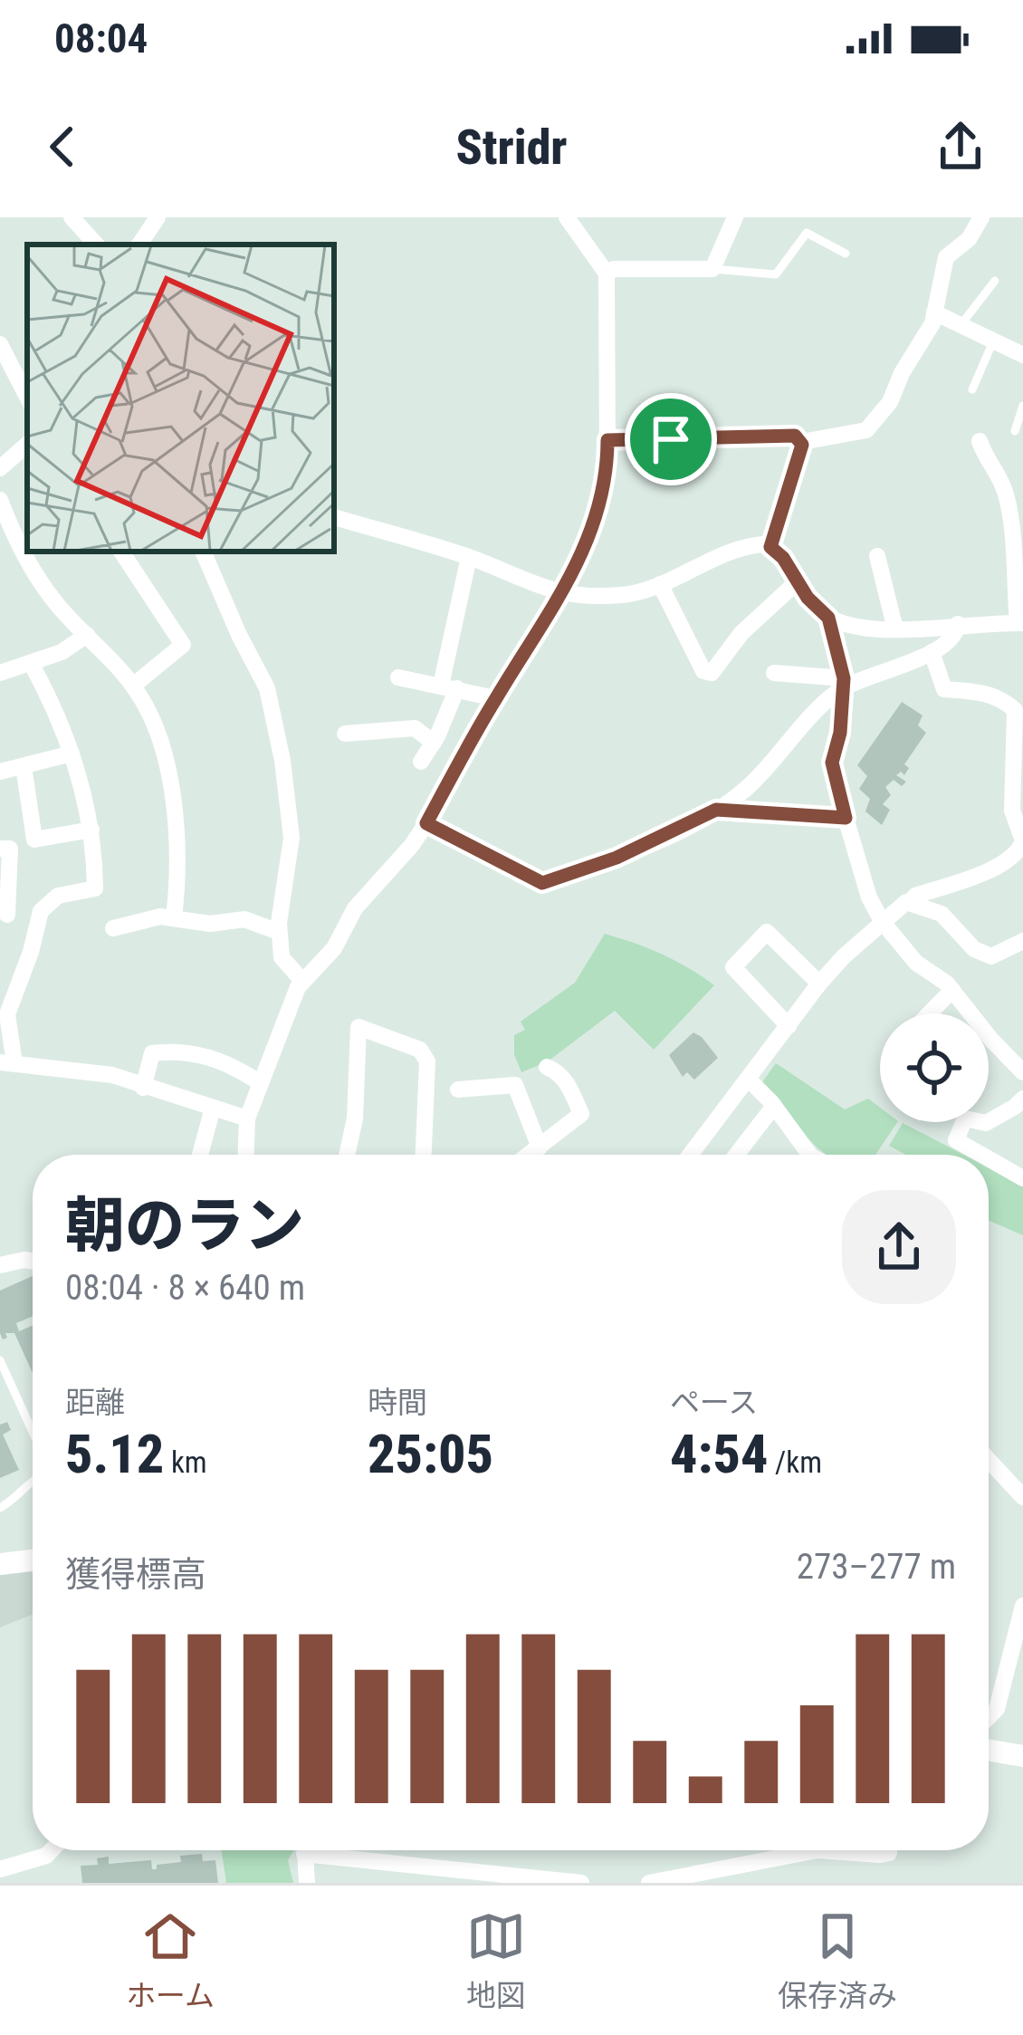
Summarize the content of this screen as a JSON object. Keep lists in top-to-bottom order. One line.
{"page":{"status":"08:04","header":"Stridr","heading":["朝のラン","08:04 · 8 × 640 m"],"stats":[["距離","5.12 km"],["時間","25:05"],["ペース","4:54 /km"]],"chart":["獲得標高","273–277 m"],"tabs":["ホーム","地図","保存済み"]}}
